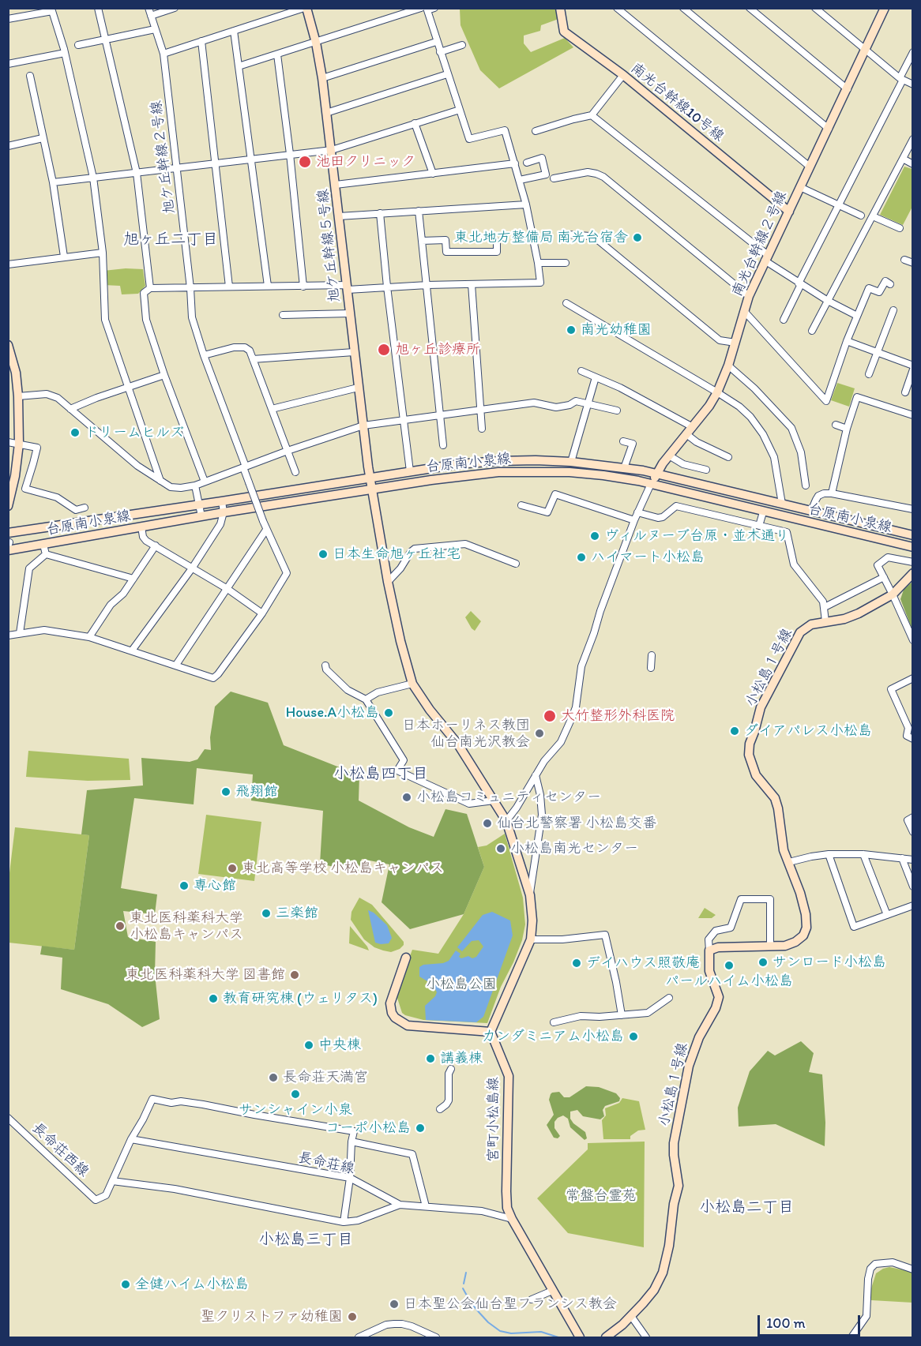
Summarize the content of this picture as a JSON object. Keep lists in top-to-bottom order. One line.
{"streets":{"street":["南光台幹線10号線","旭ケ丘幹線２号線","南光台幹線２号線","旭ケ丘幹線５号線","台原南小泉線","小松島１号線","宮町小松島線","長命荘西線","長命荘線"]},"crossings":[["南光台幹線10号線","南光台幹線２号線"],["南光台幹線２号線","台原南小泉線"],["旭ケ丘幹線５号線","台原南小泉線"],["宮町小松島線","長命荘線"]],"districts":["旭ヶ丘二丁目","小松島四丁目","小松島二丁目","小松島三丁目"],"parks":["小松島公園","常盤台霊苑"],"places":["池田クリニック","東北地方整備局 南光台宿舎","南光幼稚園","旭ヶ丘診療所","ドリームヒルズ","ヴィルヌーブ台原・並木通り","日本生命旭ヶ丘社宅","ハイマート小松島","House.A小松島","大竹整形外科医院","ダイアパレス小松島","日本ホーリネス教団 仙台南光沢教会","飛翔館","小松島コミュニティセンター","仙台北警察署 小松島交番","小松島南光センター","東北高等学校 小松島キャンパス","専心館","三楽館","東北医科薬科大学 小松島キャンパス","サンロード小松島","デイハウス照敬庵","パールハイム小松島","東北医科薬科大学 図書館","教育研究棟 (ウェリタス)","カンダミニアム小松島","中央棟","講義棟","長命荘天満宮","サンシャイン小泉","コーポ小松島","全健ハイム小松島","日本聖公会仙台聖フランシス教会","聖クリストファ幼稚園"],"scale_bar":"100 m"}
